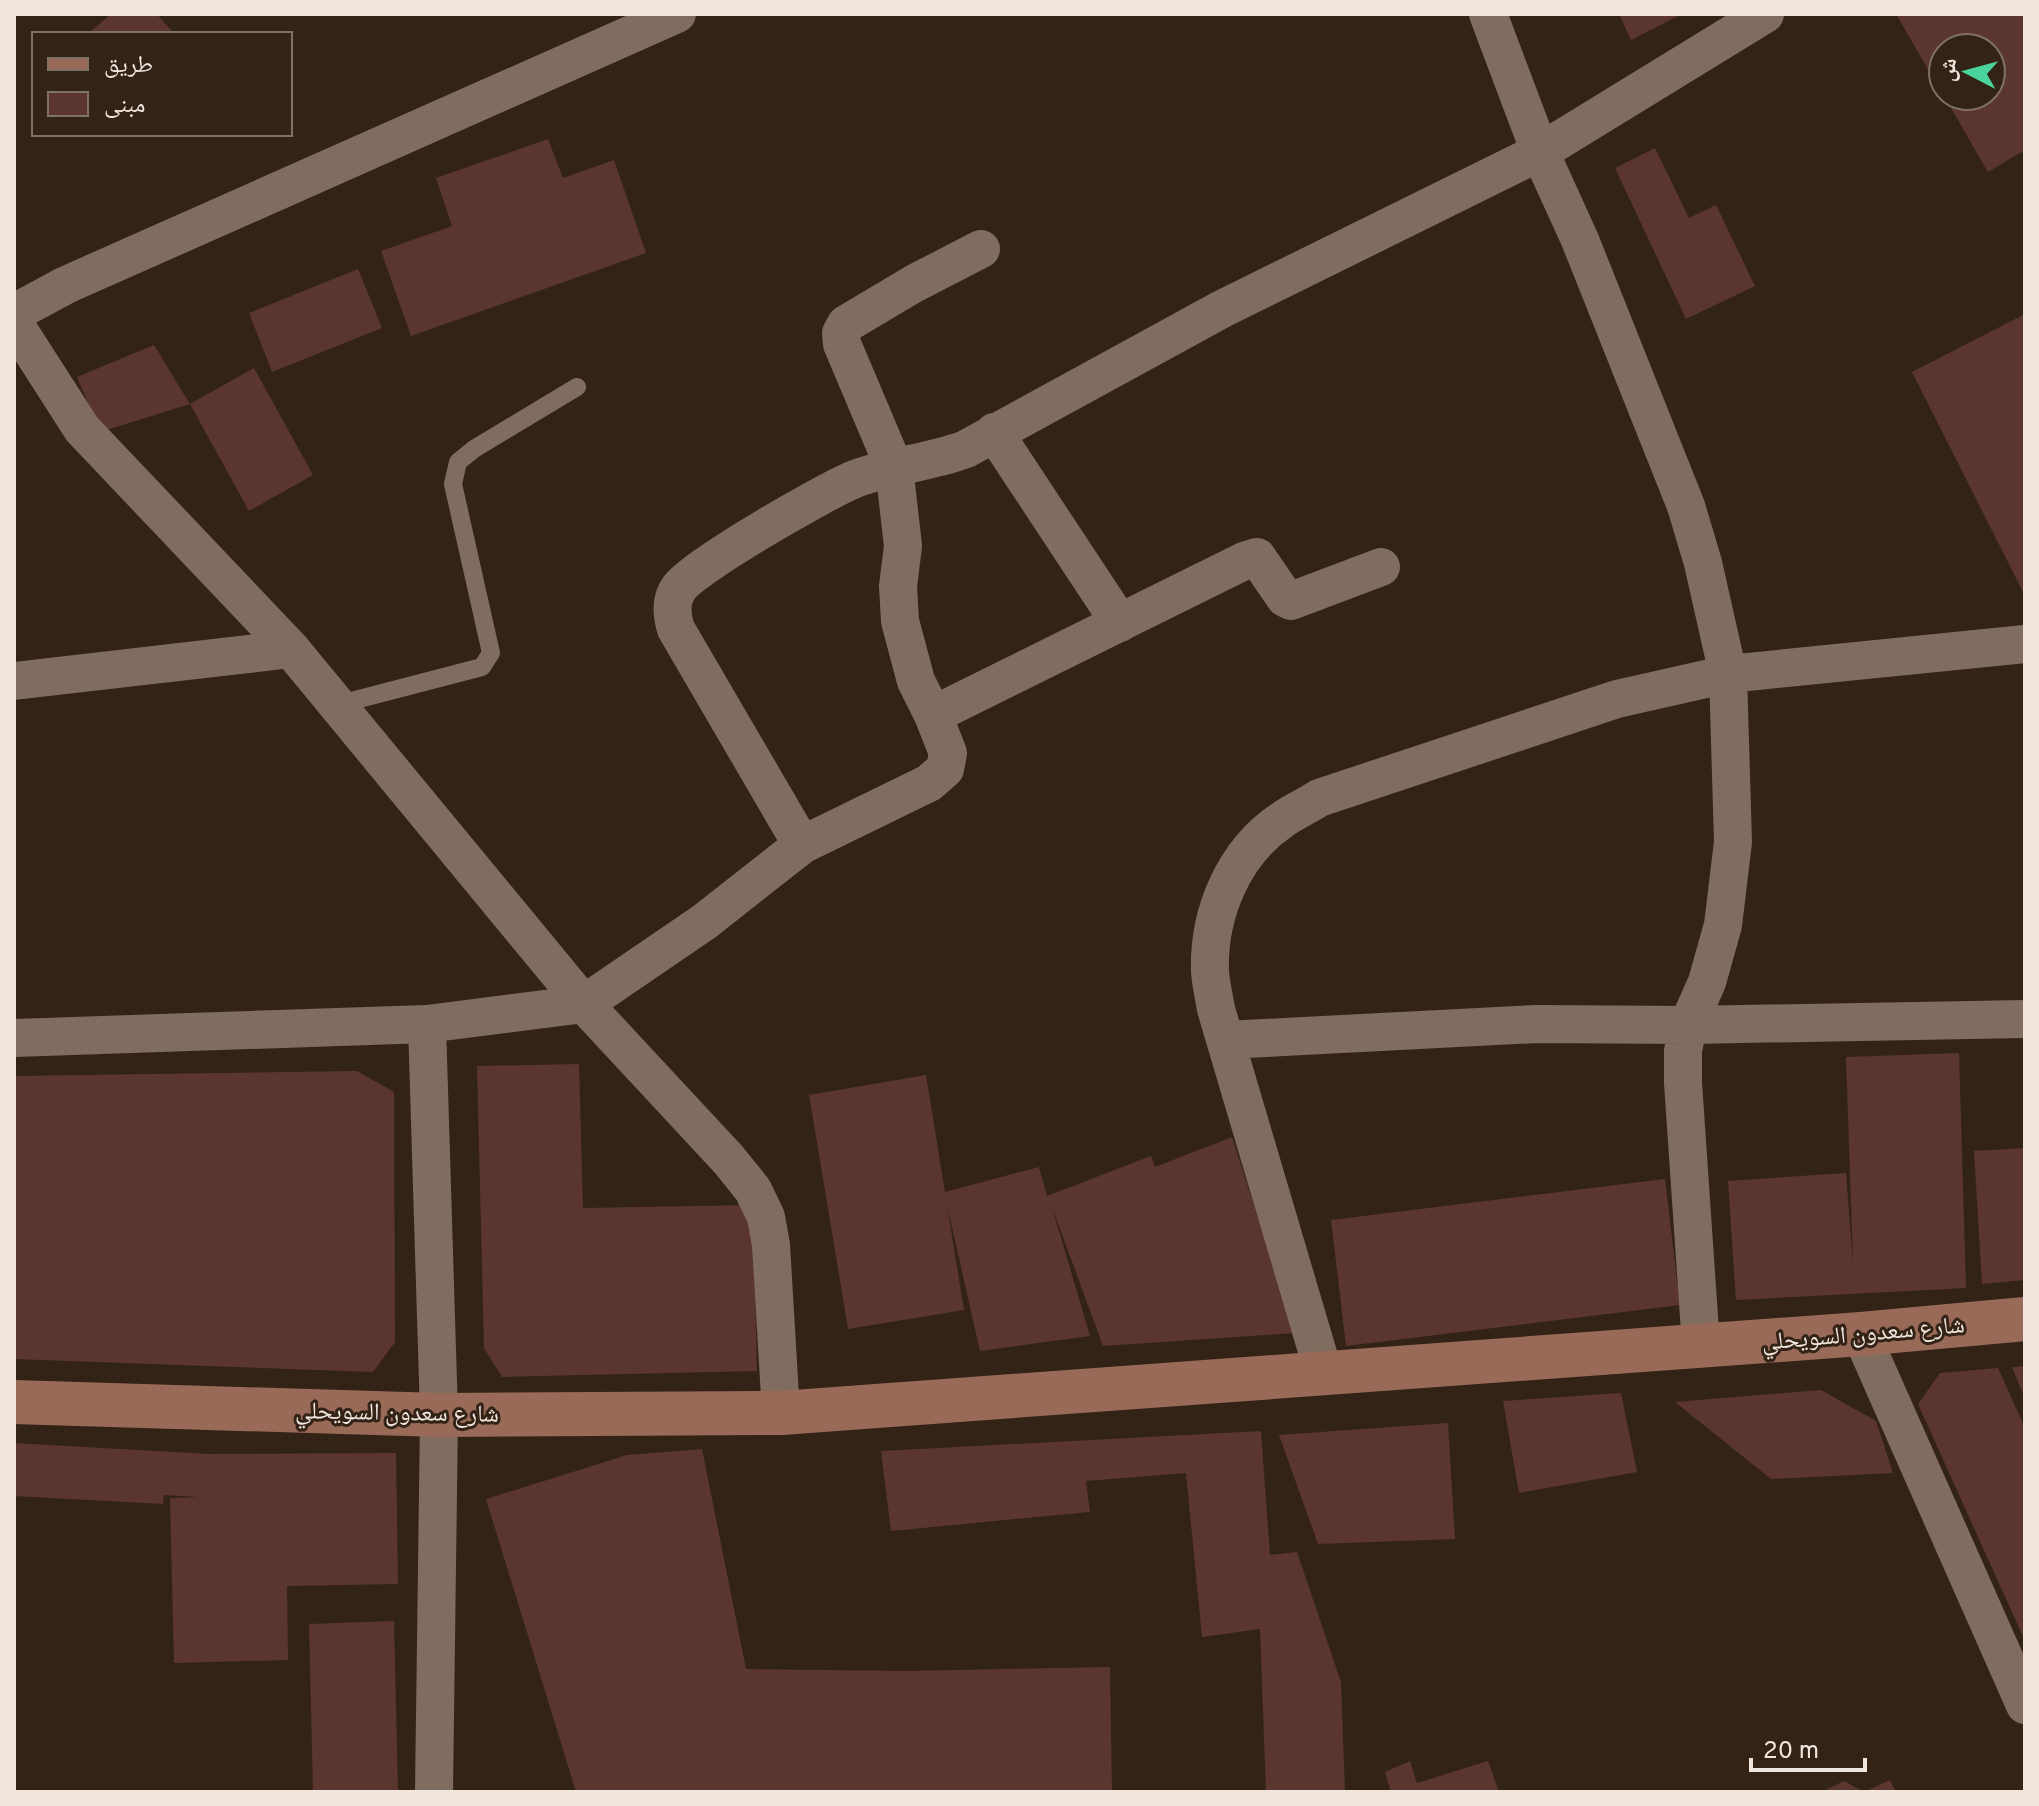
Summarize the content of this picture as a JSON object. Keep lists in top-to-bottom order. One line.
{"streets":{"main road":["شارع سعدون السويحلي"]},"legend":["طريق","مبنى"],"scale_bar":"20 m","north":"left"}
